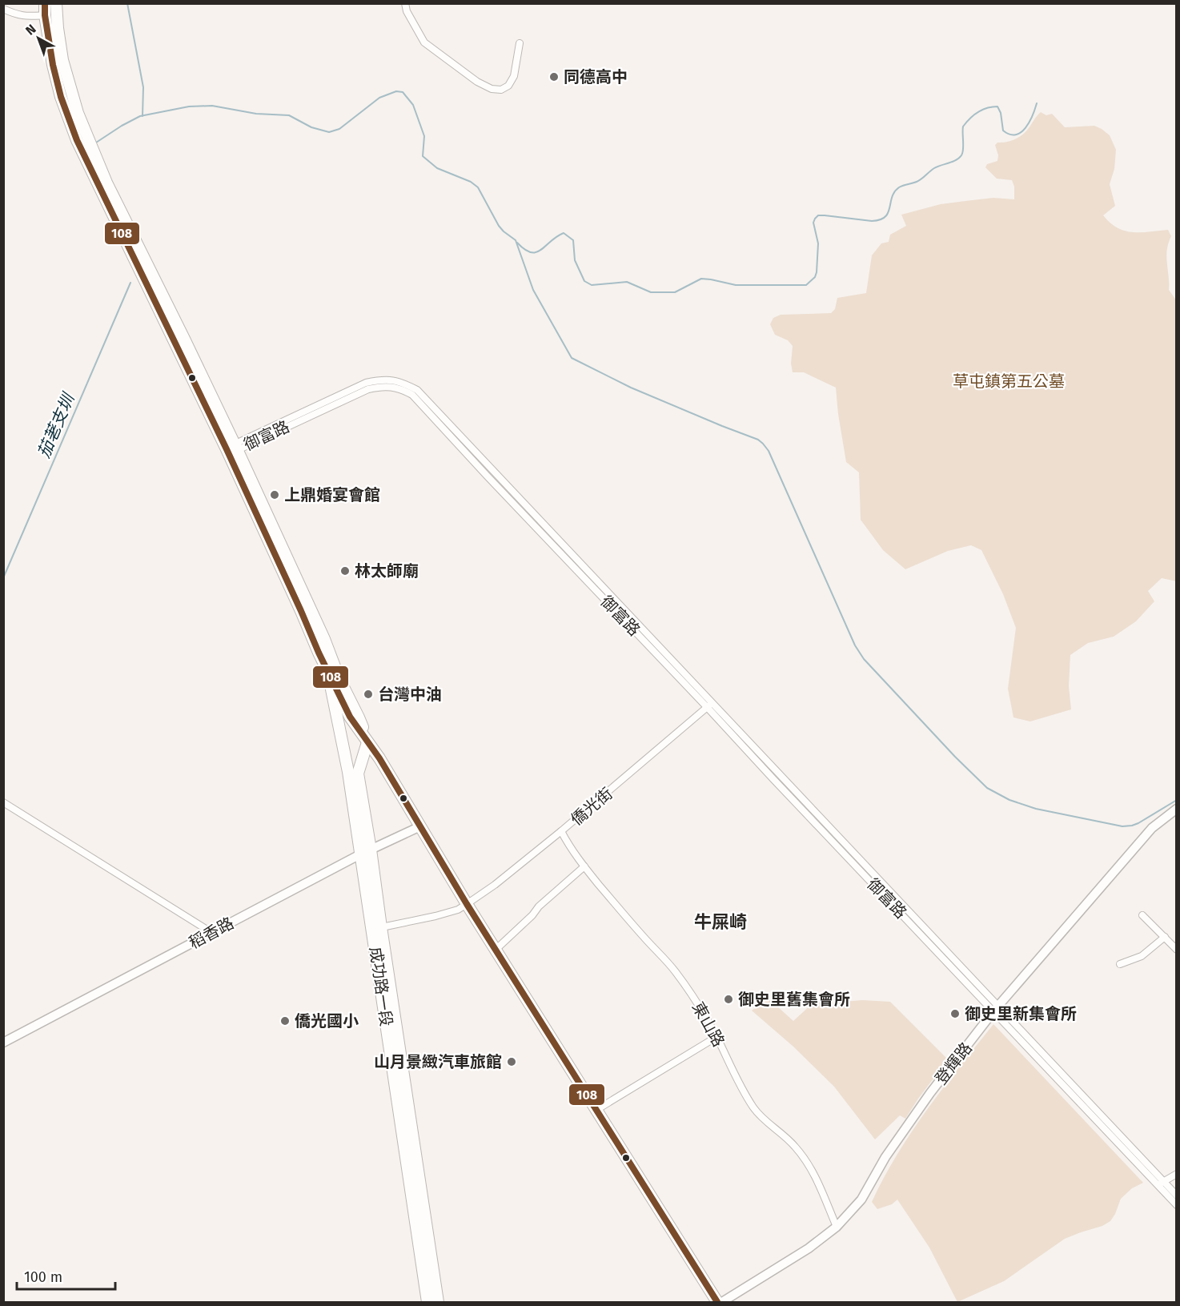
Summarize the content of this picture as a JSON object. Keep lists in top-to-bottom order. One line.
{"streets":{"main road":["成功路一段"],"street":["御富路","僑光街","稻香路","東山路","登輝路"]},"crossings":[["御富路","僑光街"],["御富路","登輝路"],["僑光街","成功路一段"],["僑光街","東山路"],["稻香路","成功路一段"],["東山路","登輝路"]],"districts":["牛屎崎"],"water":["茄荖支圳"],"parks":["草屯鎮第五公墓"],"places":["同德高中","上鼎婚宴會館","林太師廟","台灣中油","御史里舊集會所","御史里新集會所","僑光國小","山月景緻汽車旅館"],"lines":["transit line 108"],"scale_bar":"100 m","north":"top left"}
